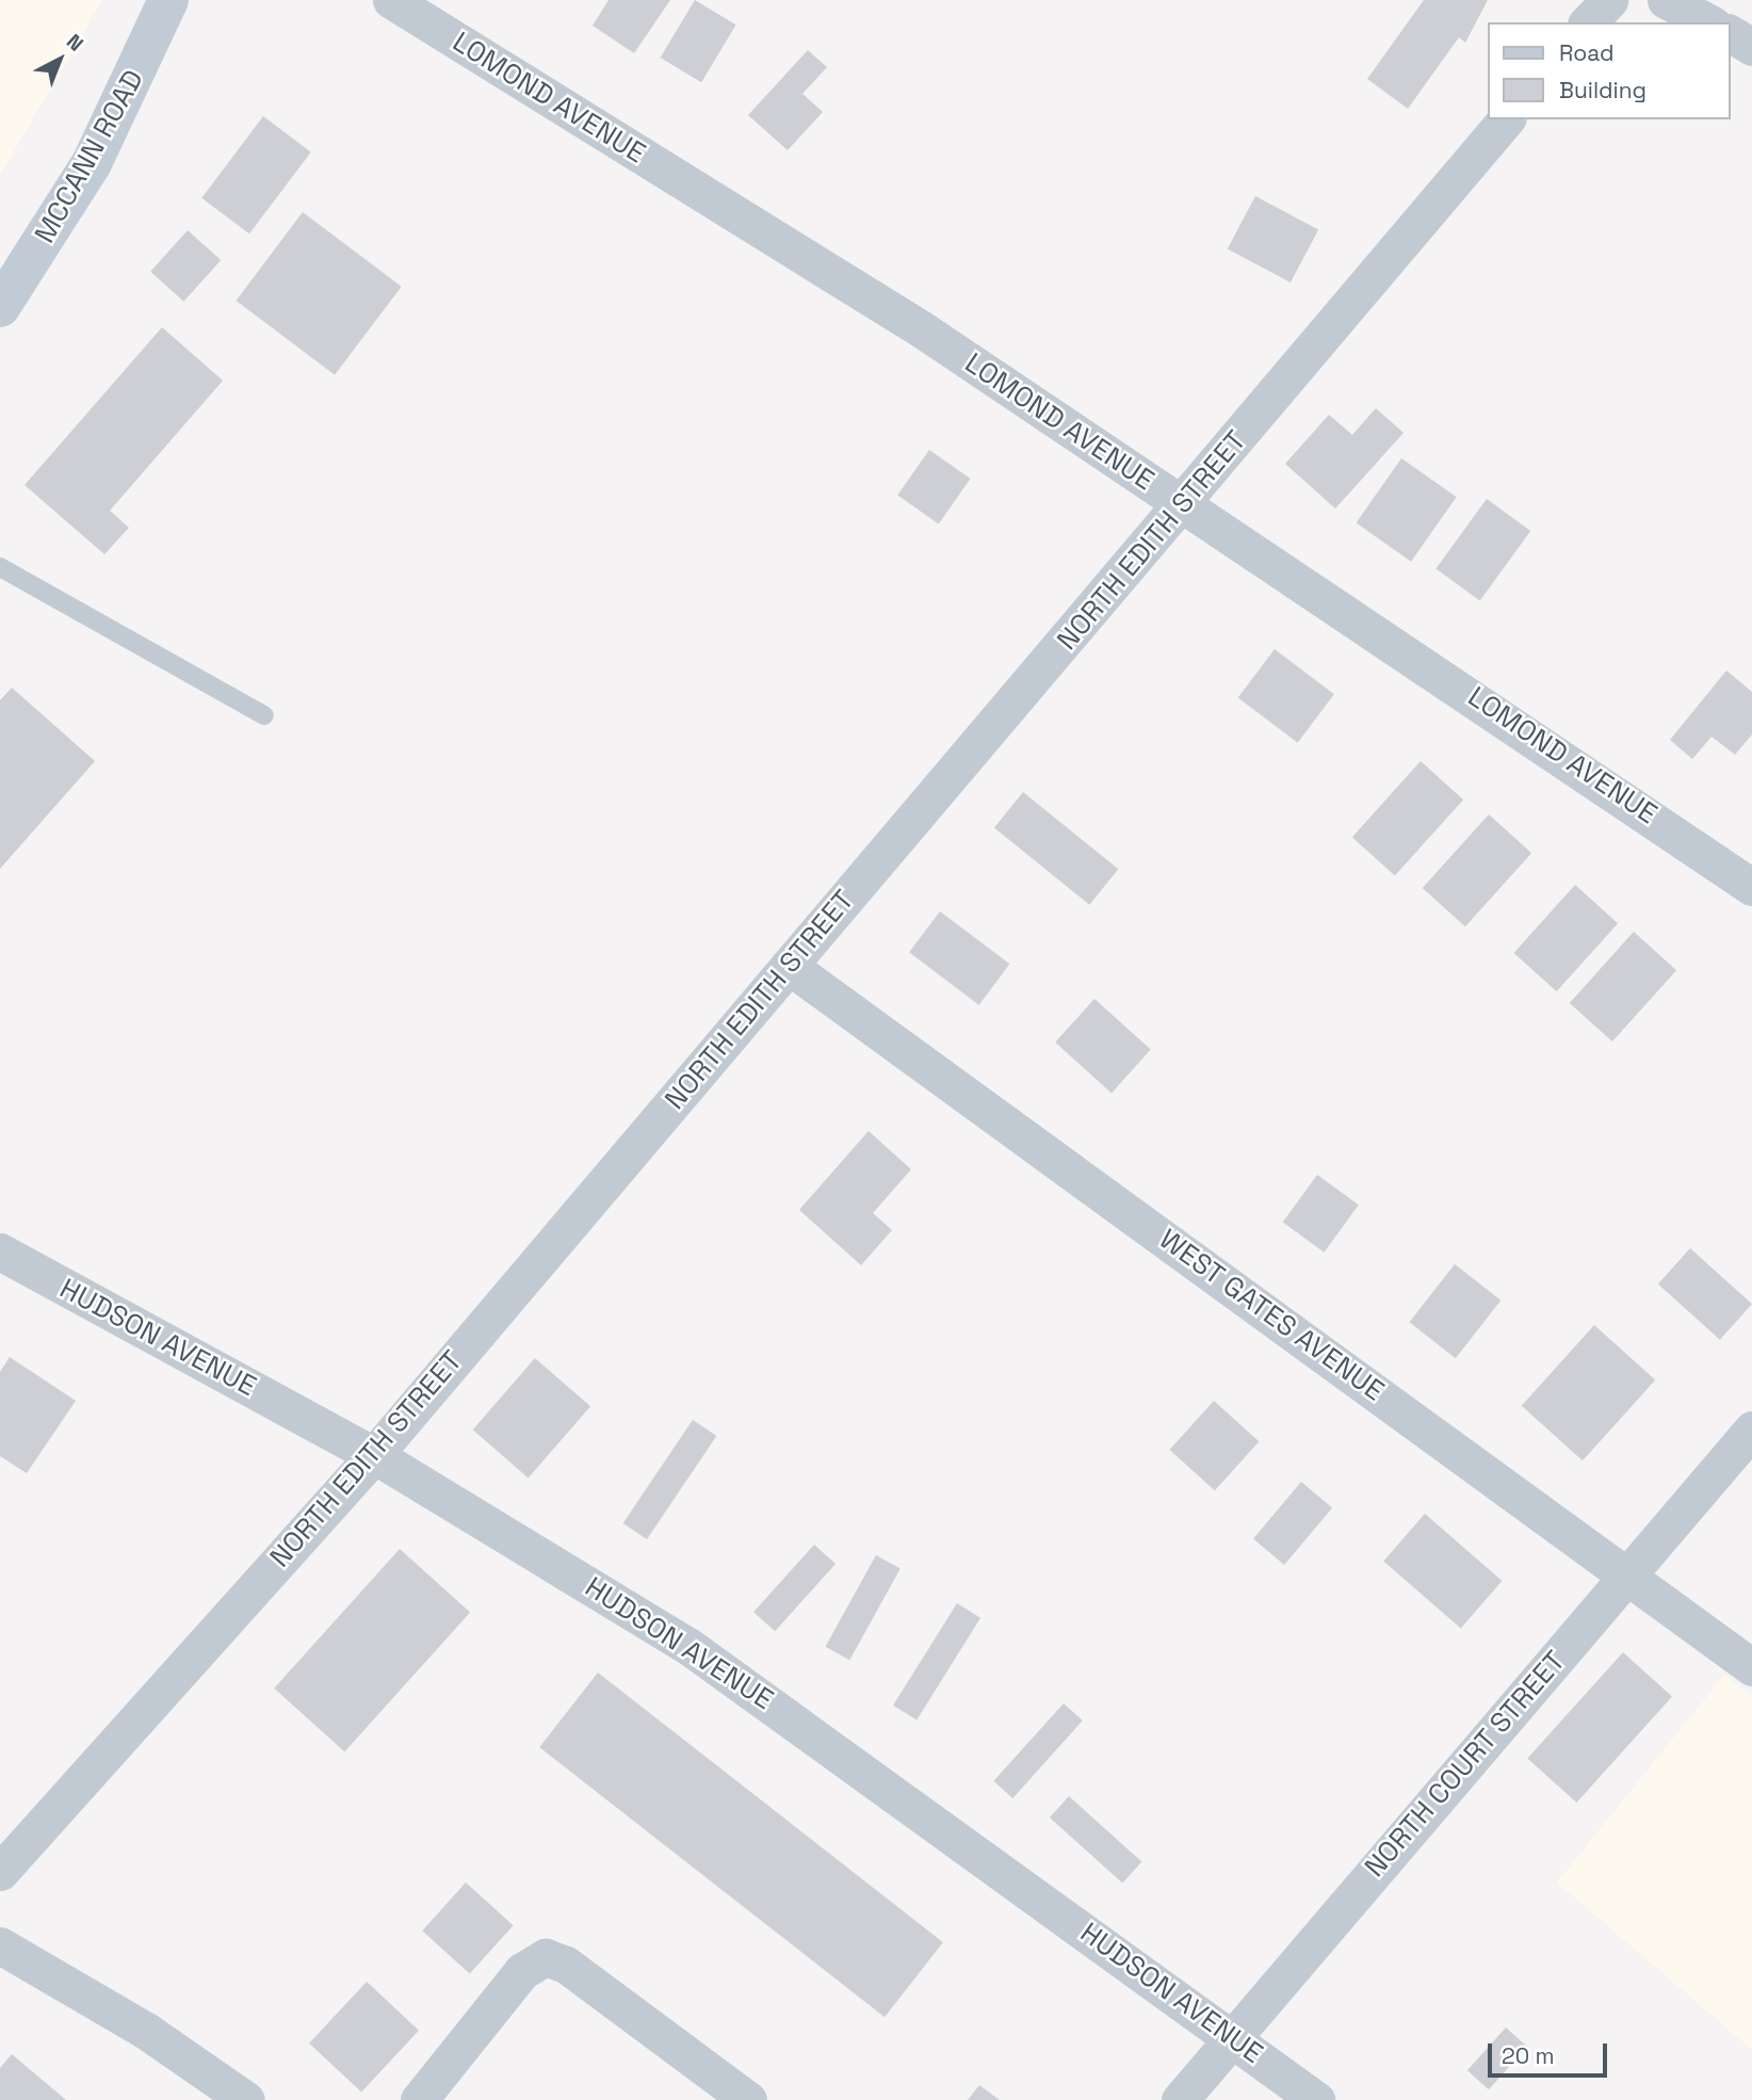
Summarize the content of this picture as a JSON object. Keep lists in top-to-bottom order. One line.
{"streets":{"street":["LOMOND AVENUE","MCCANN ROAD","NORTH EDITH STREET","WEST GATES AVENUE","HUDSON AVENUE","NORTH COURT STREET"]},"crossings":[["LOMOND AVENUE","NORTH EDITH STREET"],["NORTH EDITH STREET","WEST GATES AVENUE"],["NORTH EDITH STREET","HUDSON AVENUE"],["WEST GATES AVENUE","NORTH COURT STREET"],["HUDSON AVENUE","NORTH COURT STREET"]],"legend":["Road","Building"],"scale_bar":"20 m","north":"top right"}
